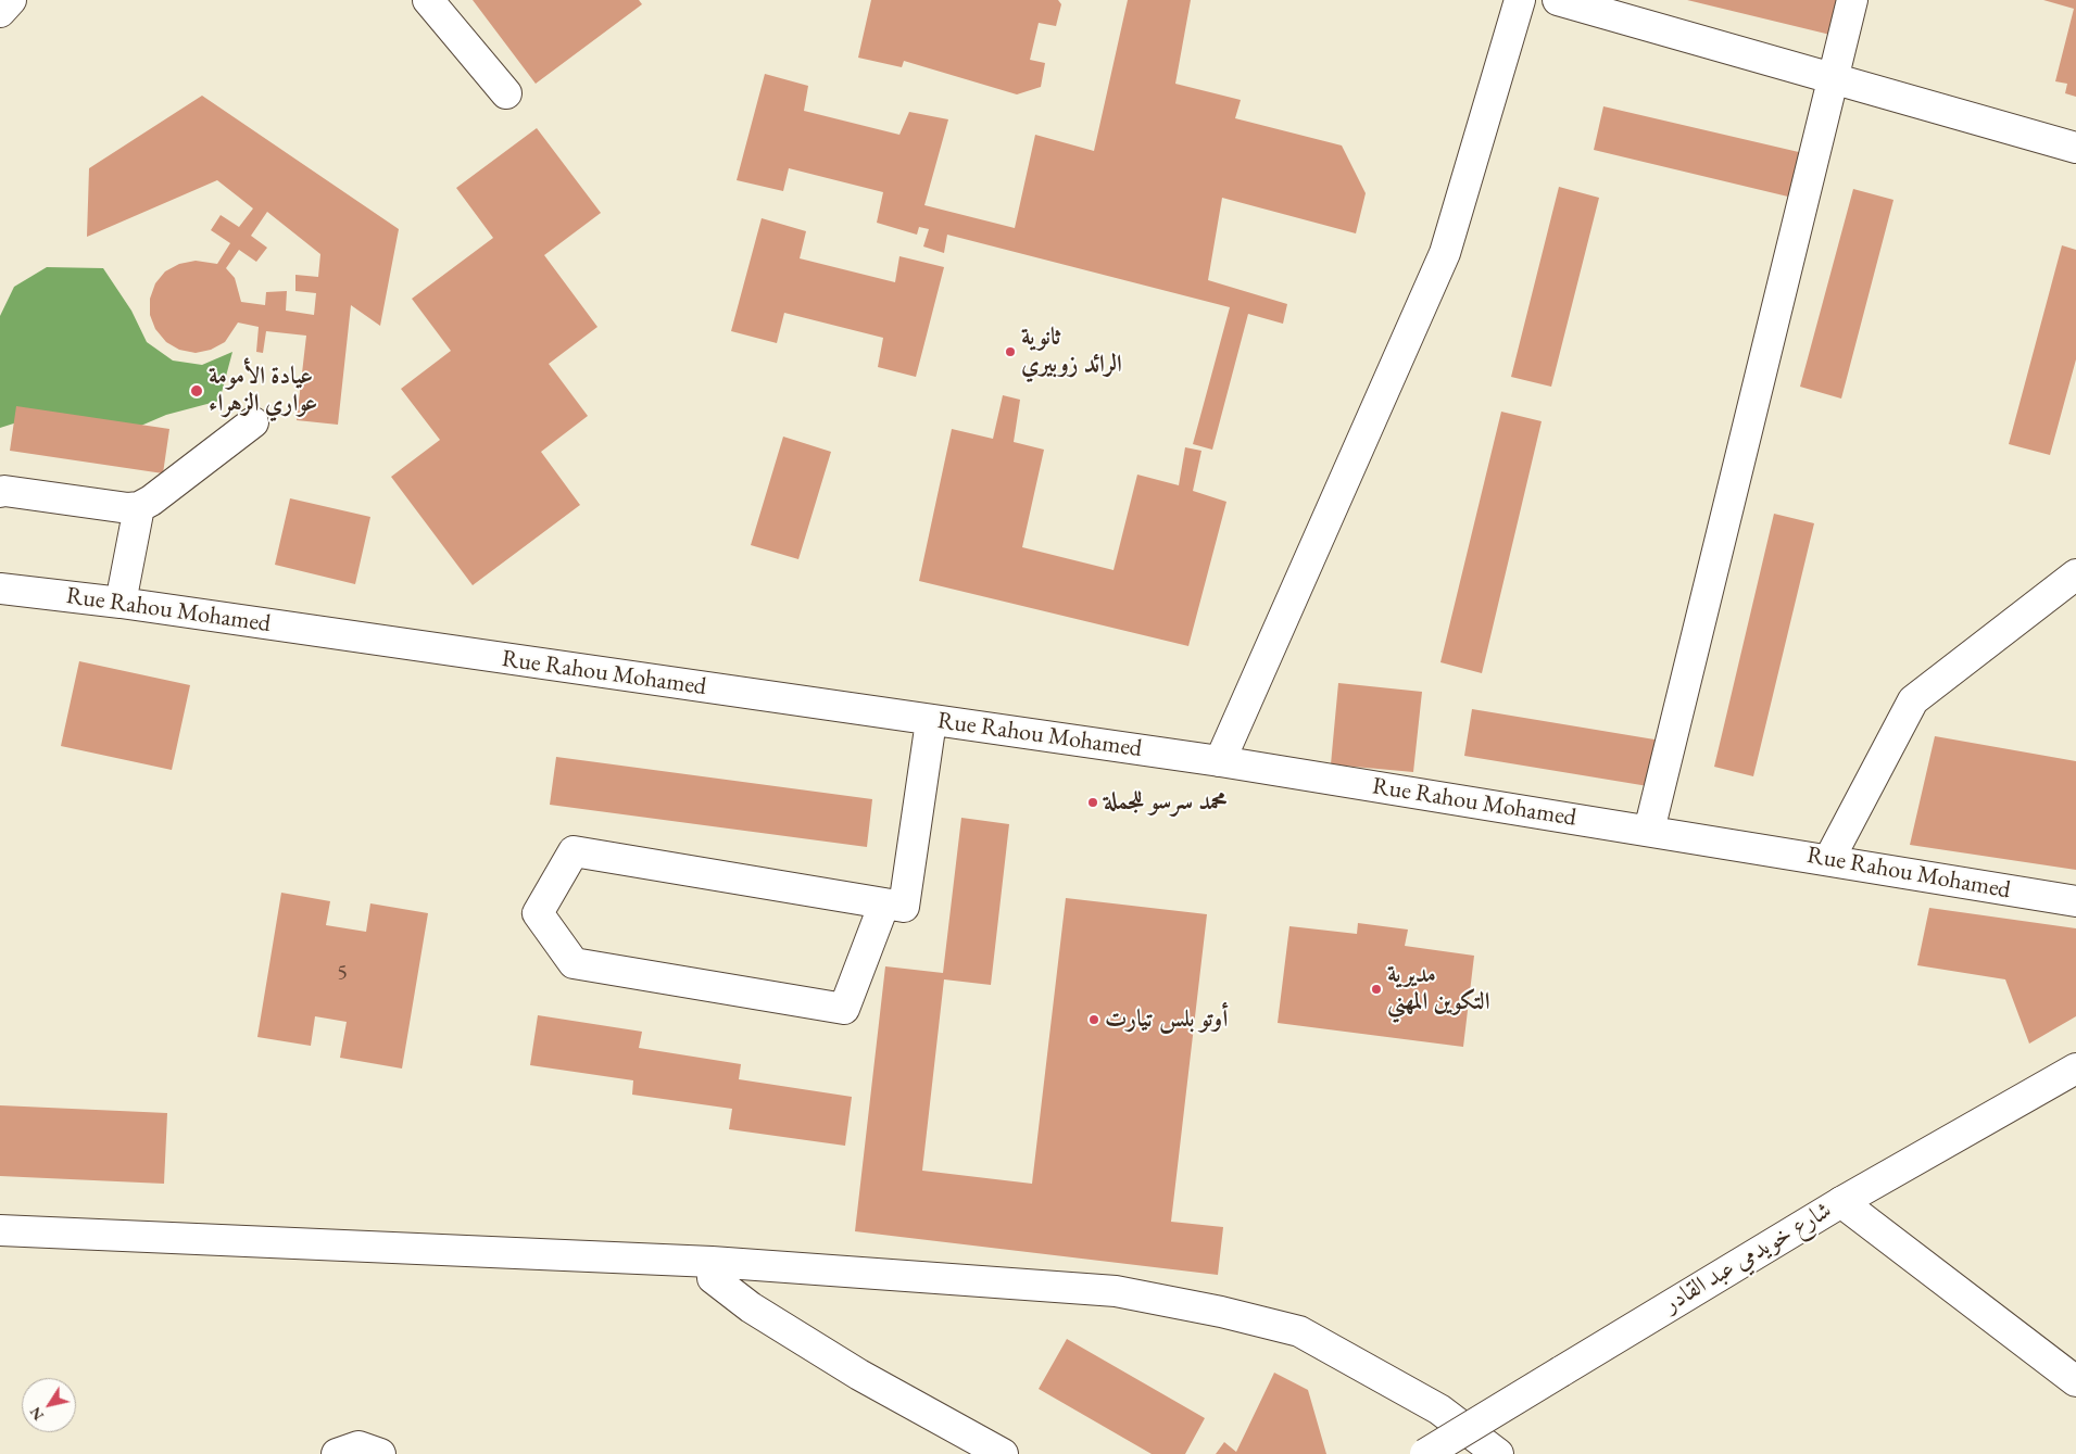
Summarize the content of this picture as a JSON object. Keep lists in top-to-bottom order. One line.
{"streets":{"street":["Rue Rahou Mohamed","شارع خويدمي عبد القادر"]},"places":["ثانوية الرائد زوبيري","عيادة الأمومة عواري الزهراء","محمد سرسو للجملة","مديرية التكوين المهني","أوتو بلس تيارت"],"house_numbers":["5"],"north":"bottom left"}
